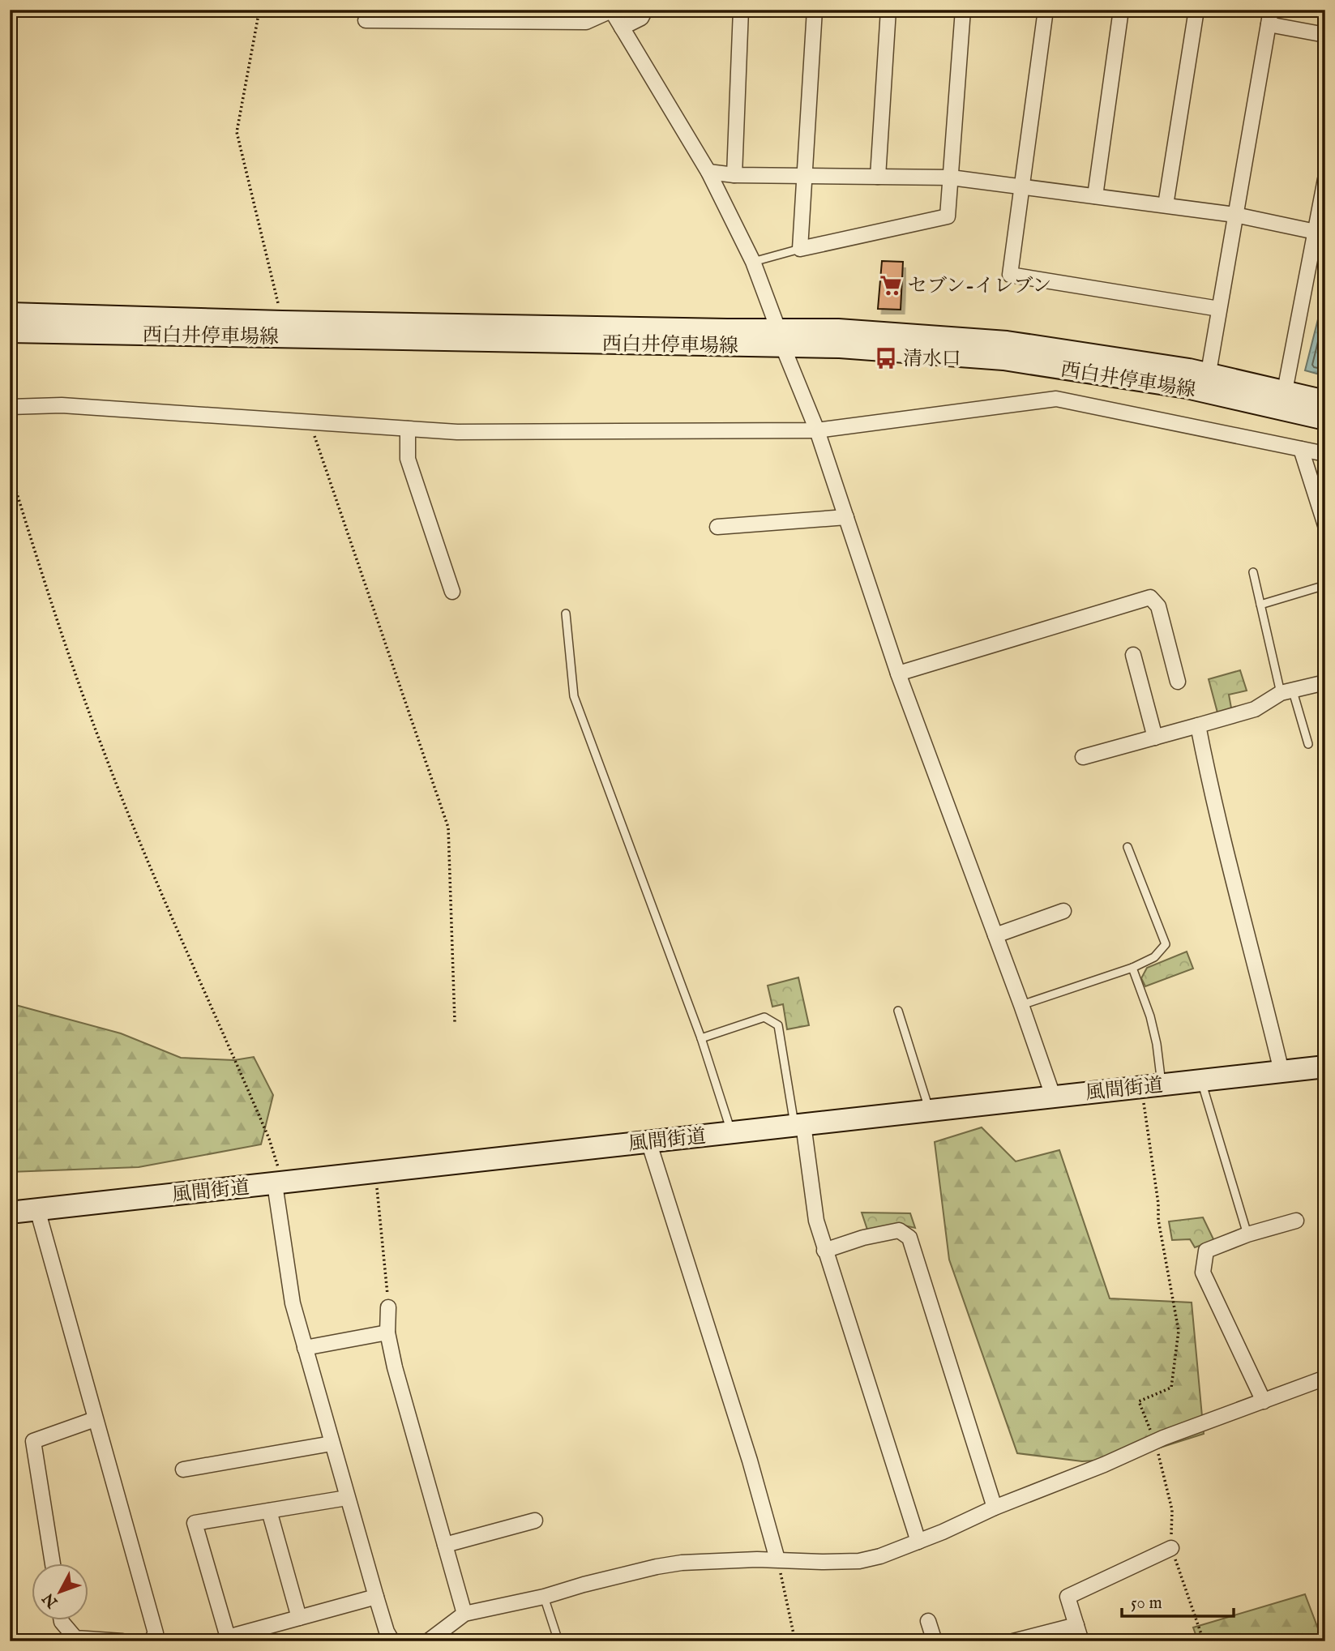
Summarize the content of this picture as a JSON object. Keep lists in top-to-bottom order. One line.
{"streets":{"main road":["西白井停車場線","風間街道"]},"places":{"supermarket":["セブン-イレブン"],"bus stop":["清水口"]},"scale_bar":"50 m","north":"bottom left"}
